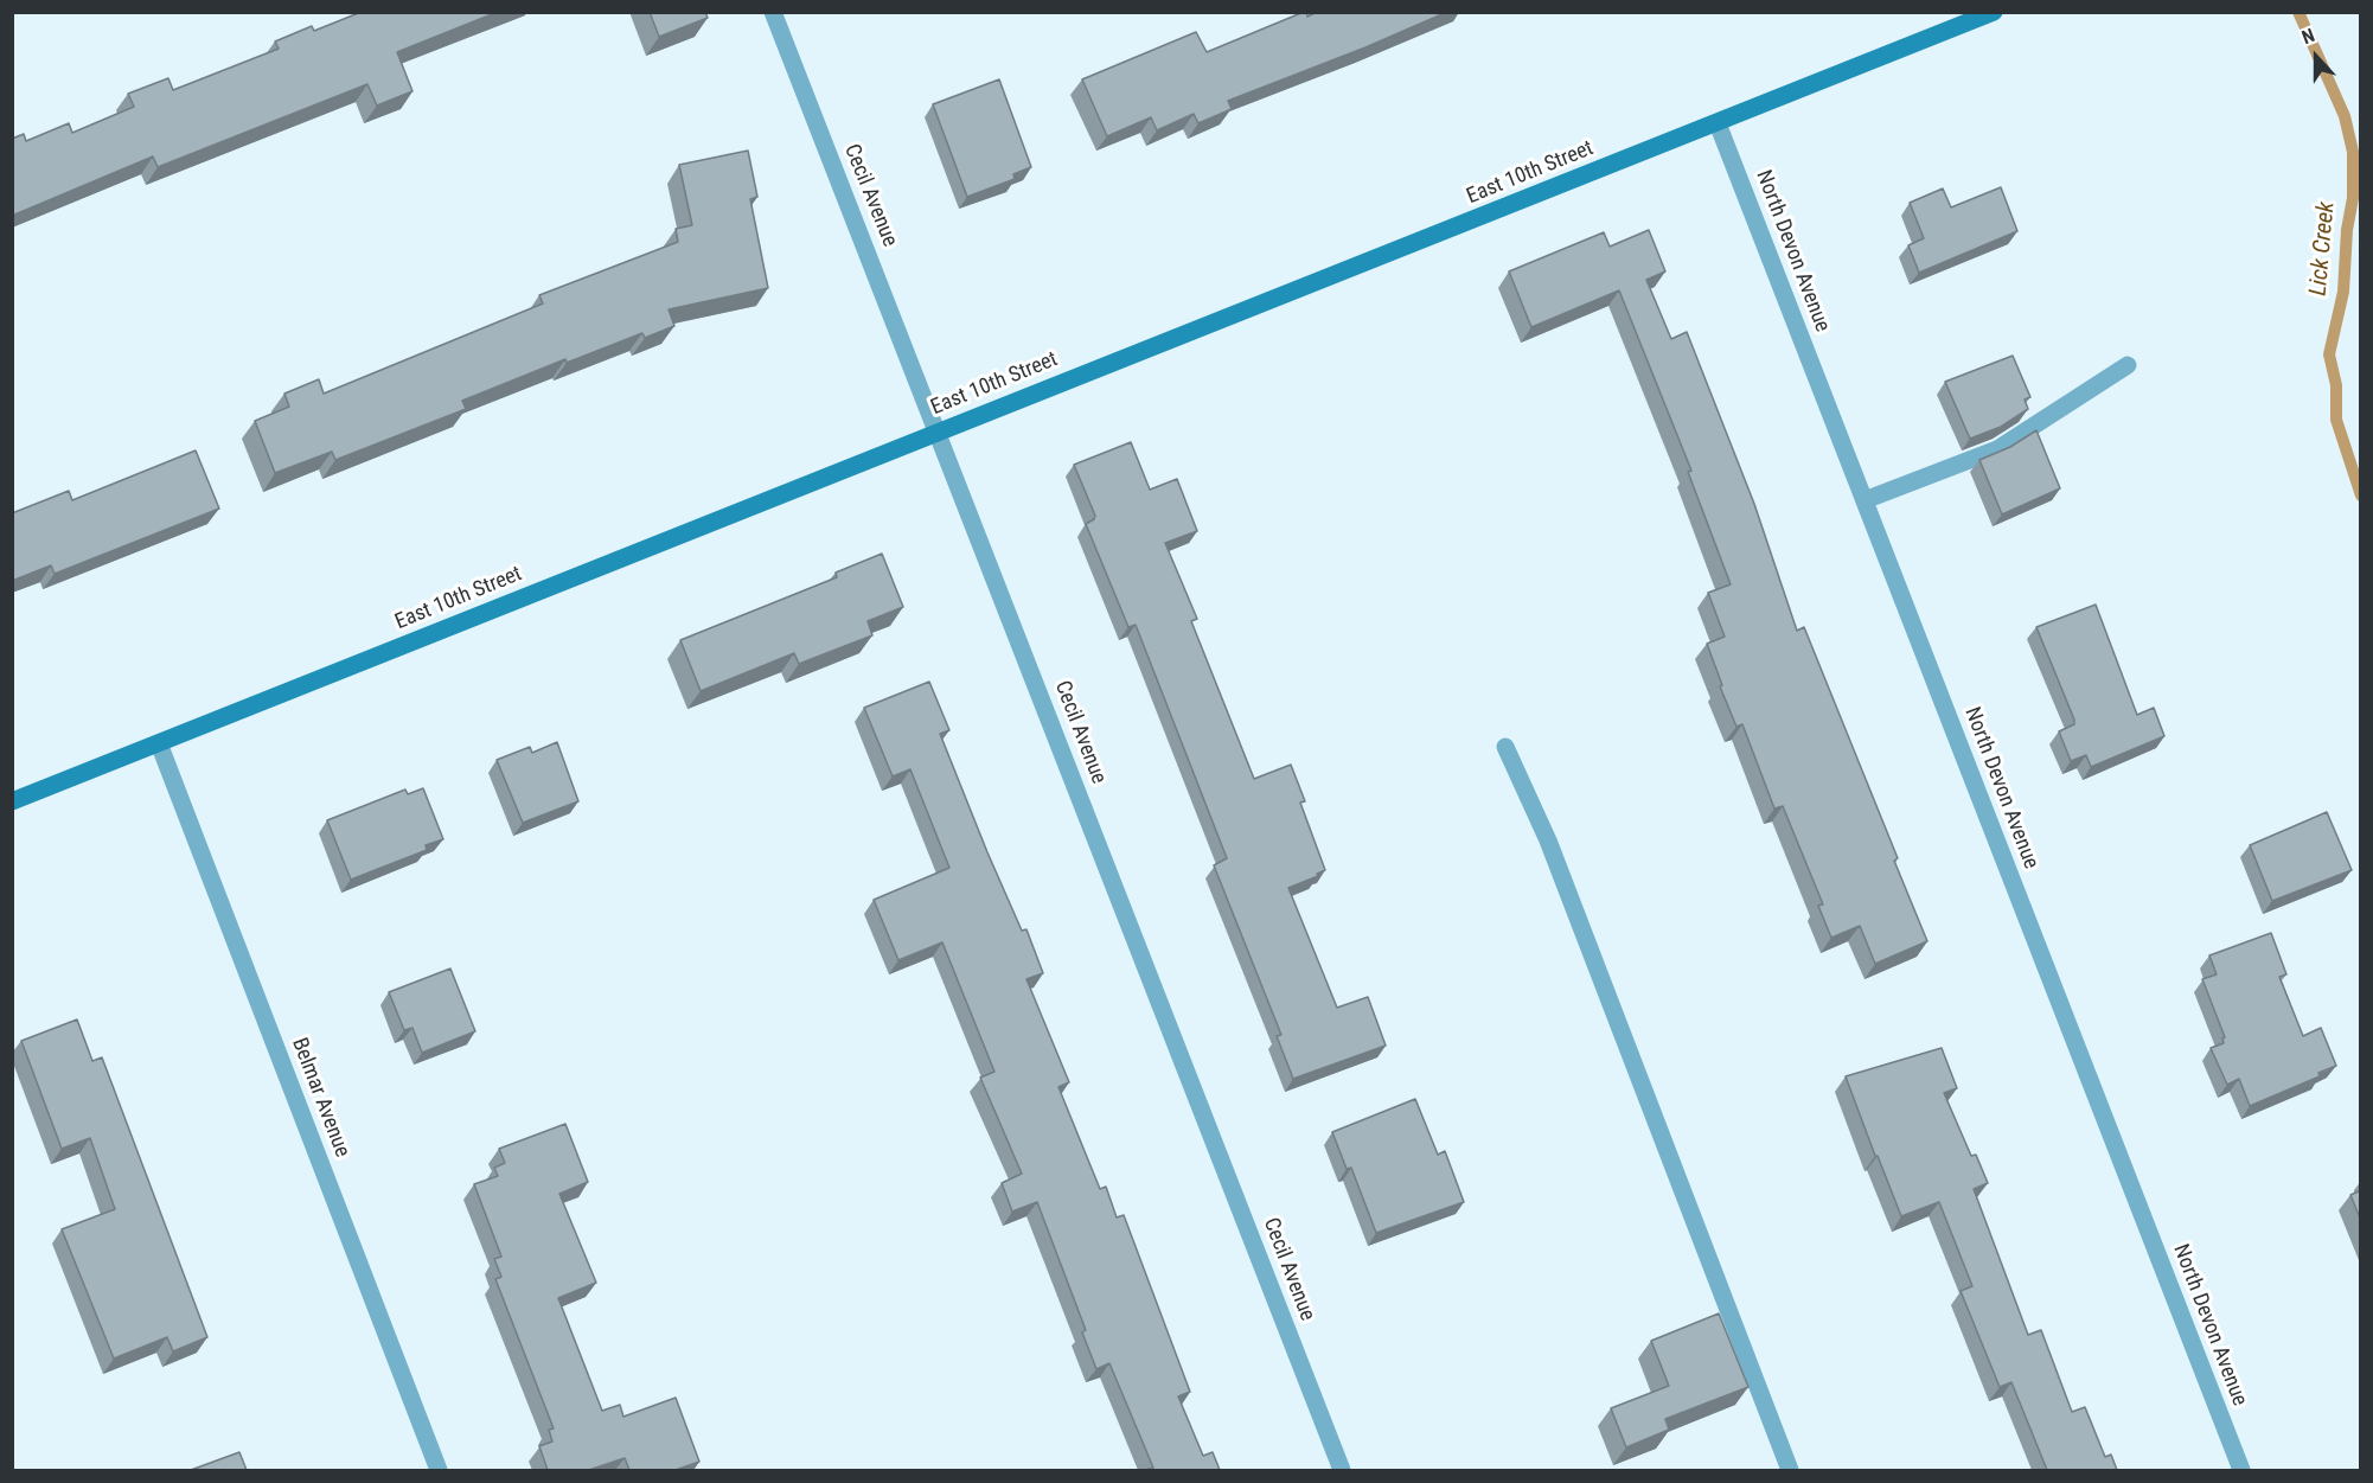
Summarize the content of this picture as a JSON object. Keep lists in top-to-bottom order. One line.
{"streets":{"main road":["East 10th Street"],"street":["Cecil Avenue","North Devon Avenue","Belmar Avenue"]},"crossings":[["East 10th Street","Cecil Avenue"],["East 10th Street","North Devon Avenue"],["East 10th Street","Belmar Avenue"]],"water":["Lick Creek"],"north":"top"}
